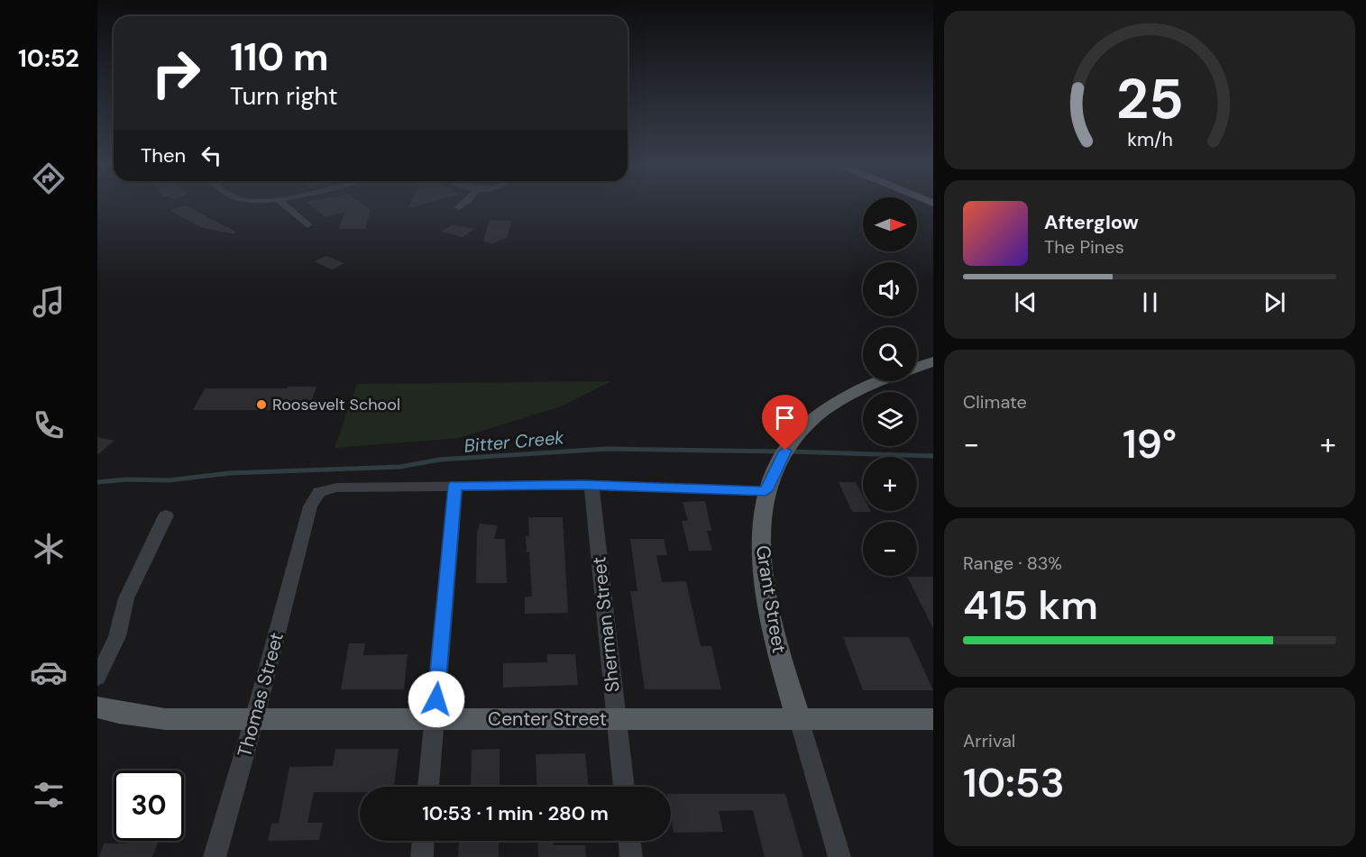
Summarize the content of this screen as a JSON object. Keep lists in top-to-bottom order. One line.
{"streets":{"main road":["Grant Street","Center Street"],"street":["Sherman Street","Thomas Street"]},"crossings":[["Grant Street","Center Street"],["Sherman Street","Center Street"],["Thomas Street","Center Street"]],"water":["Bitter Creek"],"places":["Roosevelt School"],"north":"right","page":{"tabs":"10:52","turn":["110 m","Turn right"],"then":"Then","map_buttons":["+","−"],"song":["Afterglow","The Pines"],"tile":["Climate",["Range · 83%","415 km"],["Arrival","10:53"]],"heat":["−","19°","+"],"limit":"30","trip":"10:53 · 1 min · 280 m","gauge":["25","km/h"]}}
